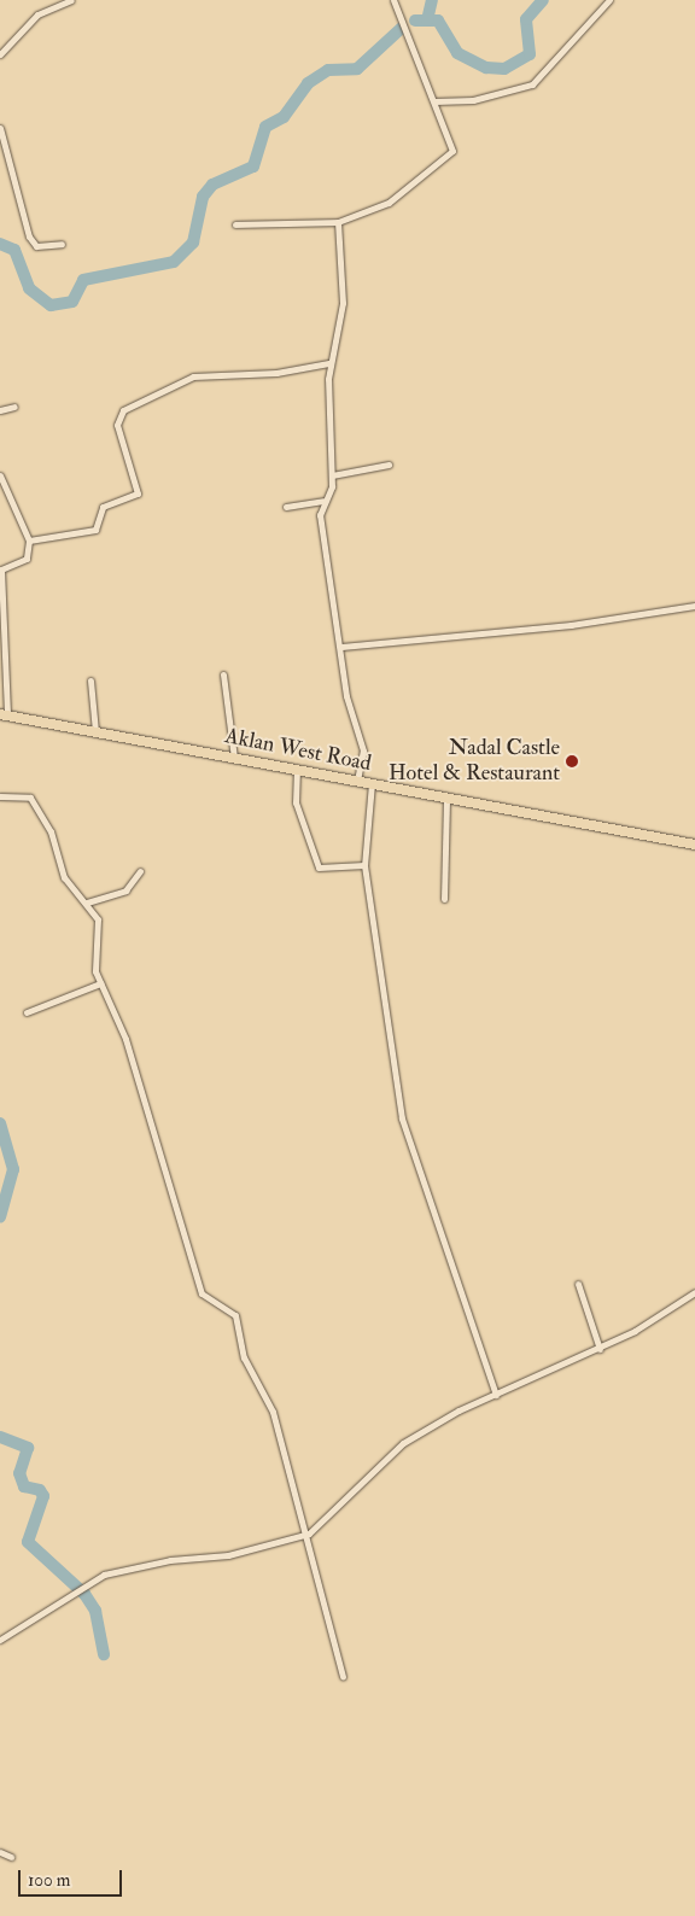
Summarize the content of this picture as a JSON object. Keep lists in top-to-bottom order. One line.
{"streets":{"main road":["Aklan West Road"]},"places":["Nadal Castle Hotel & Restaurant"],"scale_bar":"100 m"}
